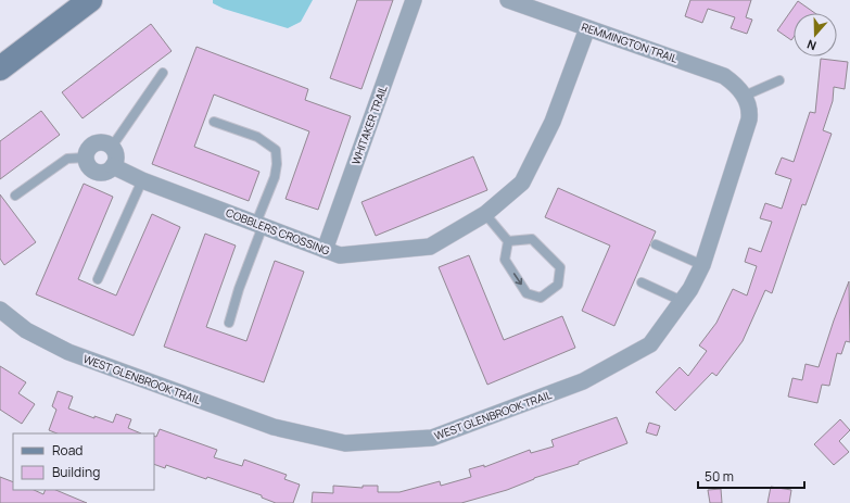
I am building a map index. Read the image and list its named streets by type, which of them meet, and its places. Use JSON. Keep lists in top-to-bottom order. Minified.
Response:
{"streets":{"street":["REMMINGTON TRAIL","WHITAKER TRAIL","COBBLERS CROSSING","WEST GLENBROOK TRAIL"]},"crossings":[["REMMINGTON TRAIL","COBBLERS CROSSING"],["REMMINGTON TRAIL","WEST GLENBROOK TRAIL"],["WHITAKER TRAIL","COBBLERS CROSSING"]],"legend":["Road","Building"],"scale_bar":"50 m","north":"bottom"}
